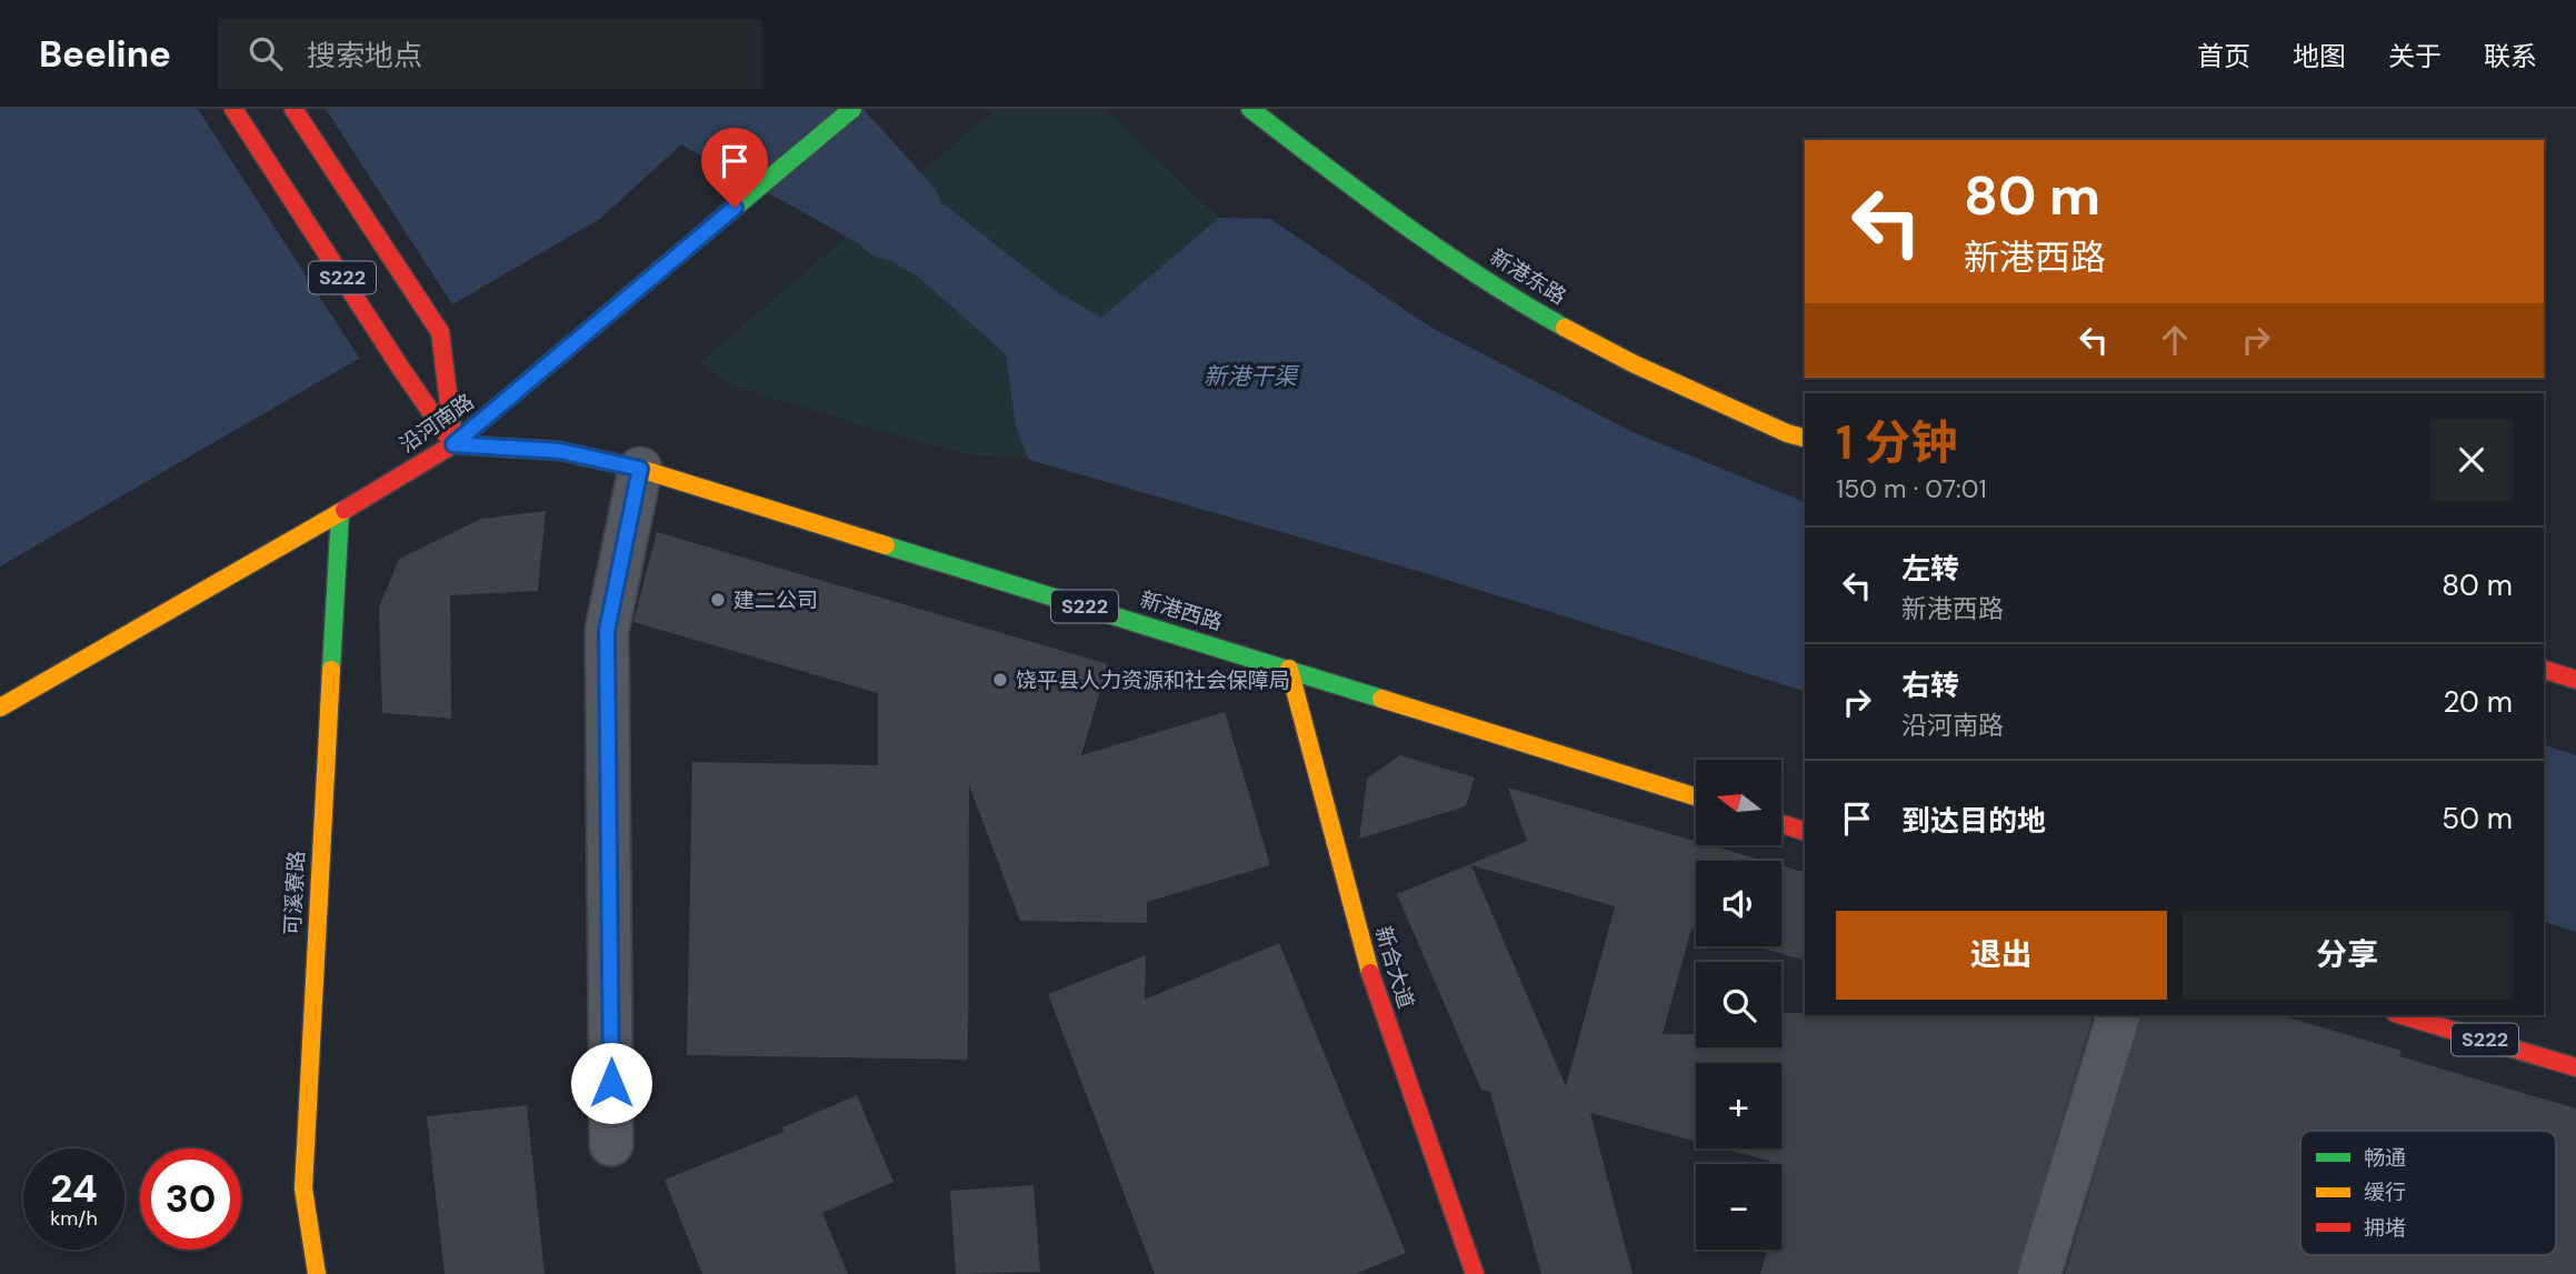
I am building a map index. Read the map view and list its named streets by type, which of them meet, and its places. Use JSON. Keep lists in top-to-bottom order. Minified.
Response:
{"streets":{"main road":["新港东路","S222","沿河南路","新港西路","可溪寮路","新合大道"]},"crossings":[["S222","沿河南路"],["S222","新港西路"],["沿河南路","新港西路"],["沿河南路","可溪寮路"],["新港西路","新合大道"]],"water":["新港干渠"],"places":["建二公司","饶平县人力资源和社会保障局"],"legend":["畅通","缓行","拥堵"],"north":"left","page":{"header":"Beeline","search":"搜索地点","nav":["首页","地图","关于","联系"],"turn":["80 m","新港西路"],"heading":["1 分钟","150 m · 07:01"],"list":[{"name":"左转","note":"新港西路","value":"80 m"},{"name":"右转","note":"沿河南路","value":"20 m"},{"name":"到达目的地","value":"50 m"}],"map_buttons":["+","−"],"buttons":["退出","分享"],"speed":"24 km/h","limit":"30"}}
